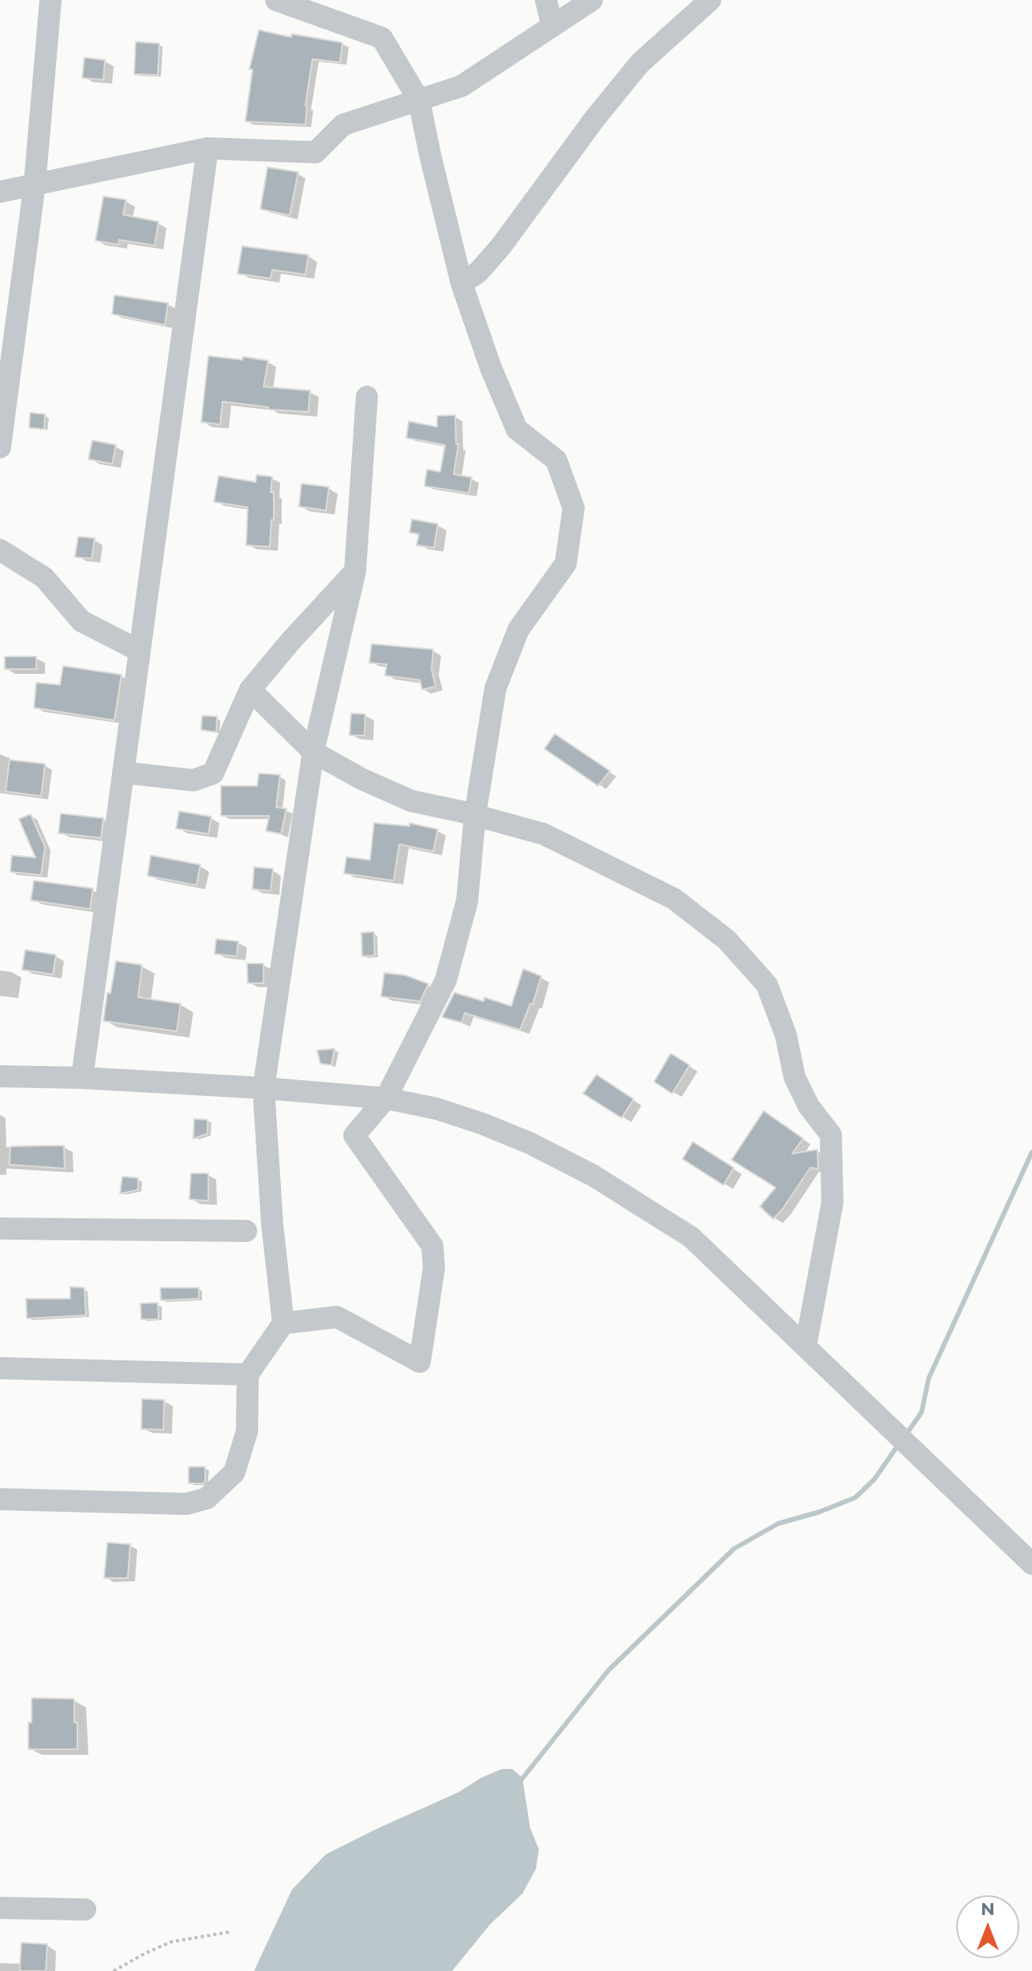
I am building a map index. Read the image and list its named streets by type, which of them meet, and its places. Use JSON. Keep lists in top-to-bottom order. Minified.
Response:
{"north":"top"}
